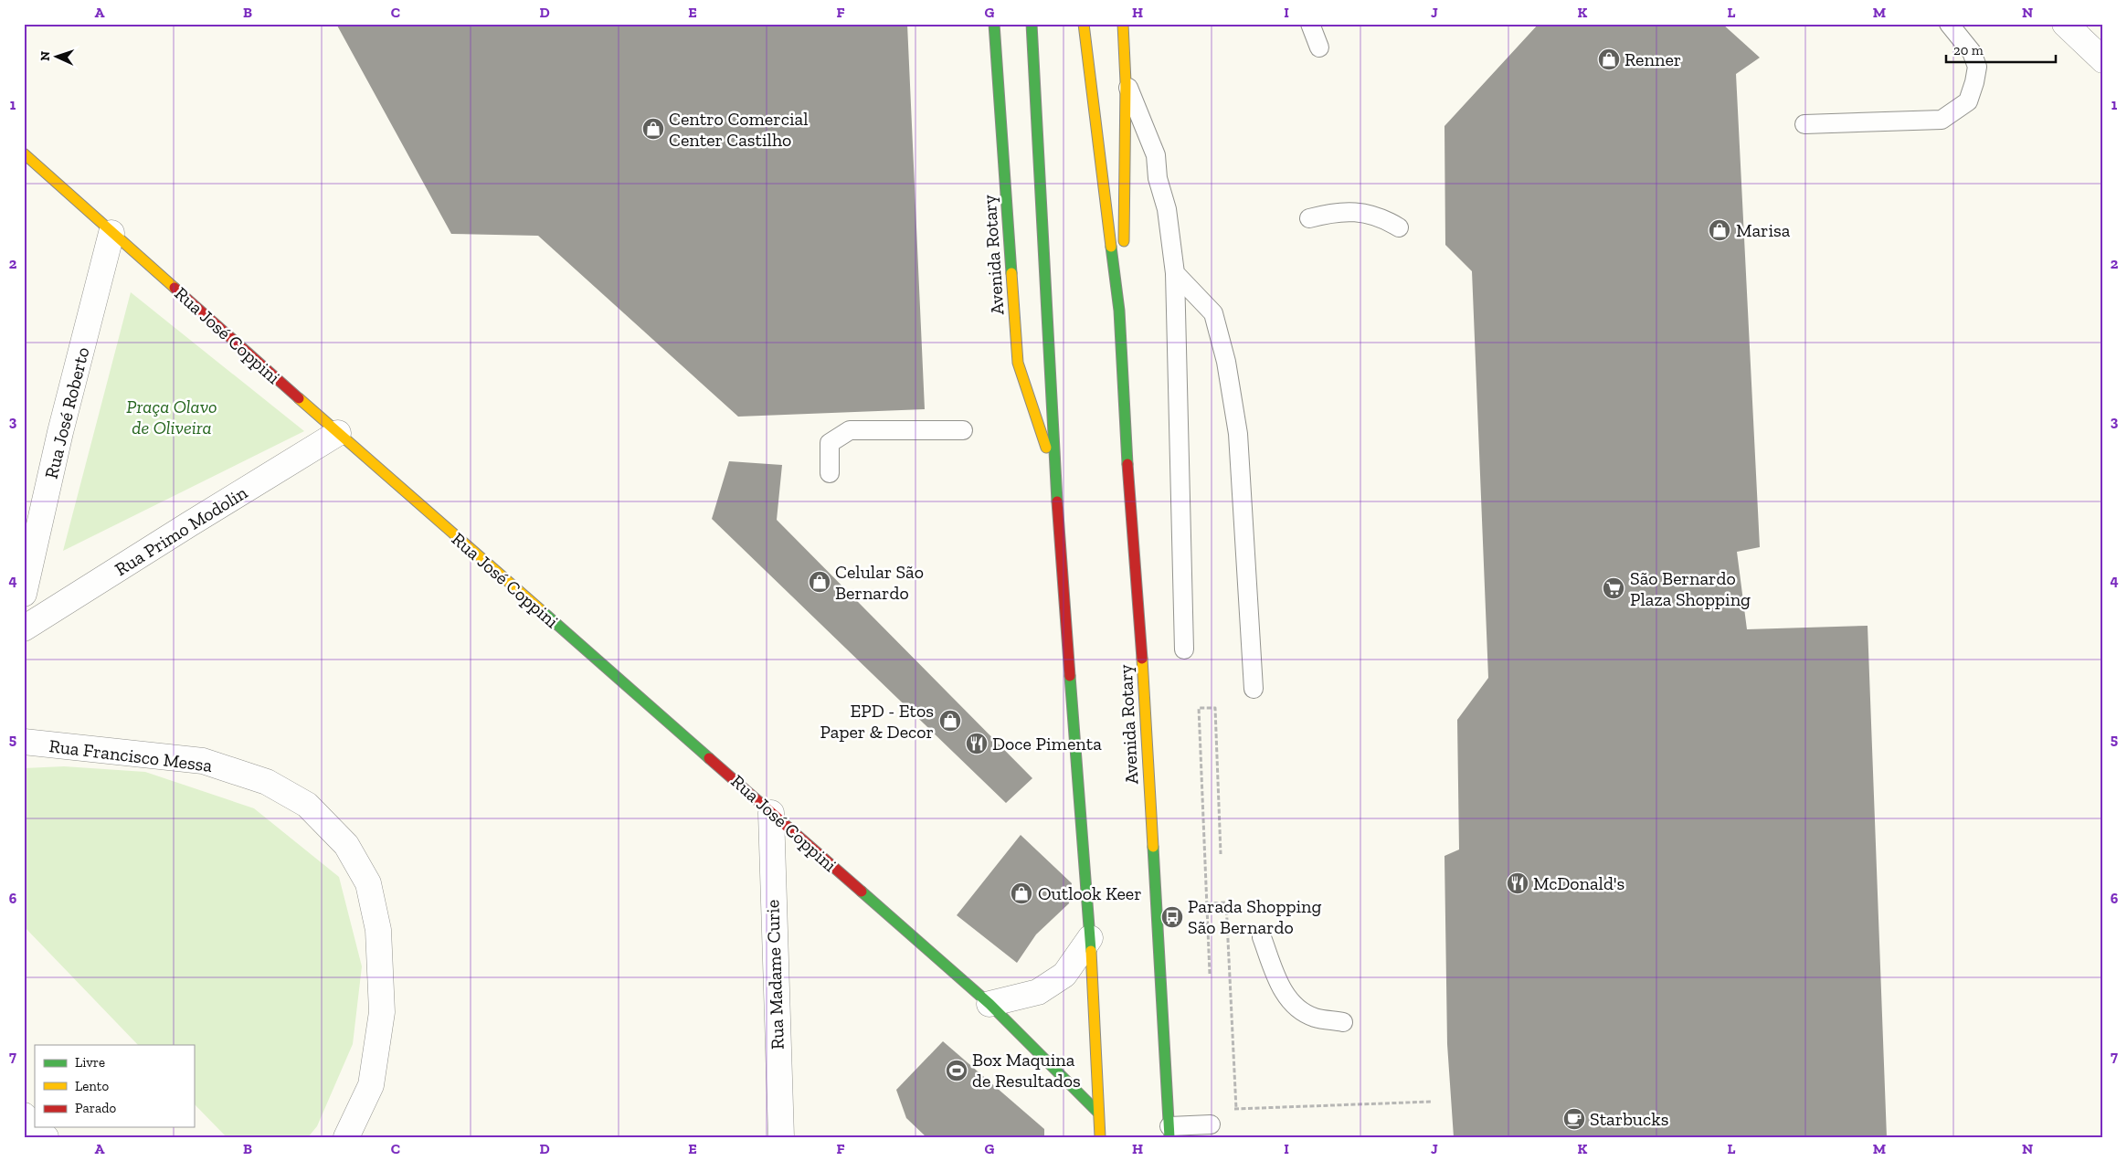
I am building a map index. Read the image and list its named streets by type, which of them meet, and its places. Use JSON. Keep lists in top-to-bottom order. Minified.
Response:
{"streets":{"main road":["Avenida Rotary","Rua José Coppini"],"street":["Rua José Roberto","Rua Primo Modolin","Rua Francisco Messa","Rua Madame Curie"]},"crossings":[["Avenida Rotary","Rua José Coppini"],["Rua José Coppini","Rua José Roberto"],["Rua José Coppini","Rua Primo Modolin"],["Rua José Coppini","Rua Madame Curie"]],"parks":["Praça Olavo de Oliveira"],"places":{"shop":["Renner","Centro Comercial Center Castilho","Marisa","Celular São Bernardo","EPD - Etos Paper & Decor","Outlook Keer"],"supermarket":["São Bernardo Plaza Shopping"],"restaurant":["Doce Pimenta","McDonald's"],"bus stop":["Parada Shopping São Bernardo"],"sports":["Box Maquina de Resultados"],"cafe":["Starbucks"]},"legend":["Livre","Lento","Parado"],"scale_bar":"20 m","north":"left","grid":{"columns":["A","B","C","D","E","F","G","H","I","J","K","L","M","N"],"rows":["1","2","3","4","5","6","7"]}}
